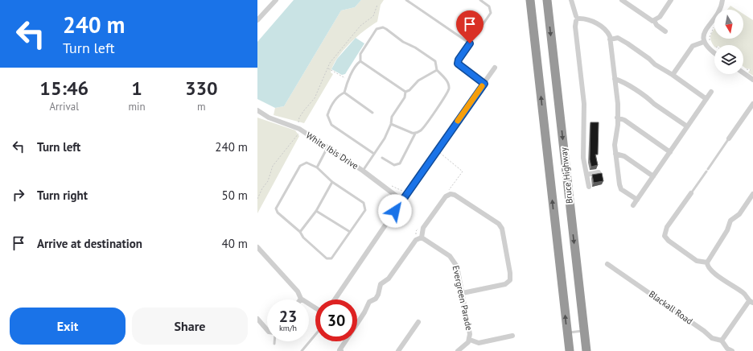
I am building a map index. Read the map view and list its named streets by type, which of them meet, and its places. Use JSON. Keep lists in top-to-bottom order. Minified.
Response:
{"streets":{"highway":["Bruce Highway"],"street":["White Ibis Drive","Evergreen Parade","Blackall Road"]},"north":"bottom","page":{"turn":["240 m","Turn left"],"eta":["15:46","Arrival","1","min","330","m"],"list":[{"name":"Turn left","value":"240 m"},{"name":"Turn right","value":"50 m"},{"name":"Arrive at destination","value":"40 m"}],"speed":"23 km/h","limit":"30","buttons":["Exit","Share"]}}
